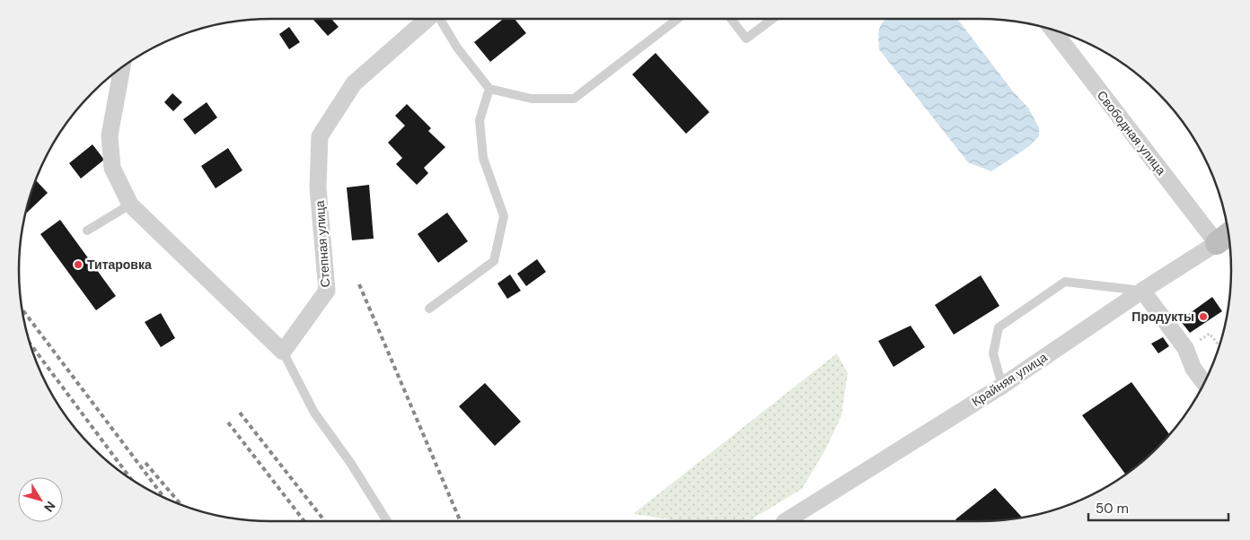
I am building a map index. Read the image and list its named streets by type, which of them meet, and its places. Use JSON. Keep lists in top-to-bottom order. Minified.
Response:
{"streets":{"street":["Свободная улица","Степная улица","Крайняя улица"]},"crossings":[["Свободная улица","Крайняя улица"]],"places":["Титаровка","Продукты"],"scale_bar":"50 m","north":"bottom right"}
